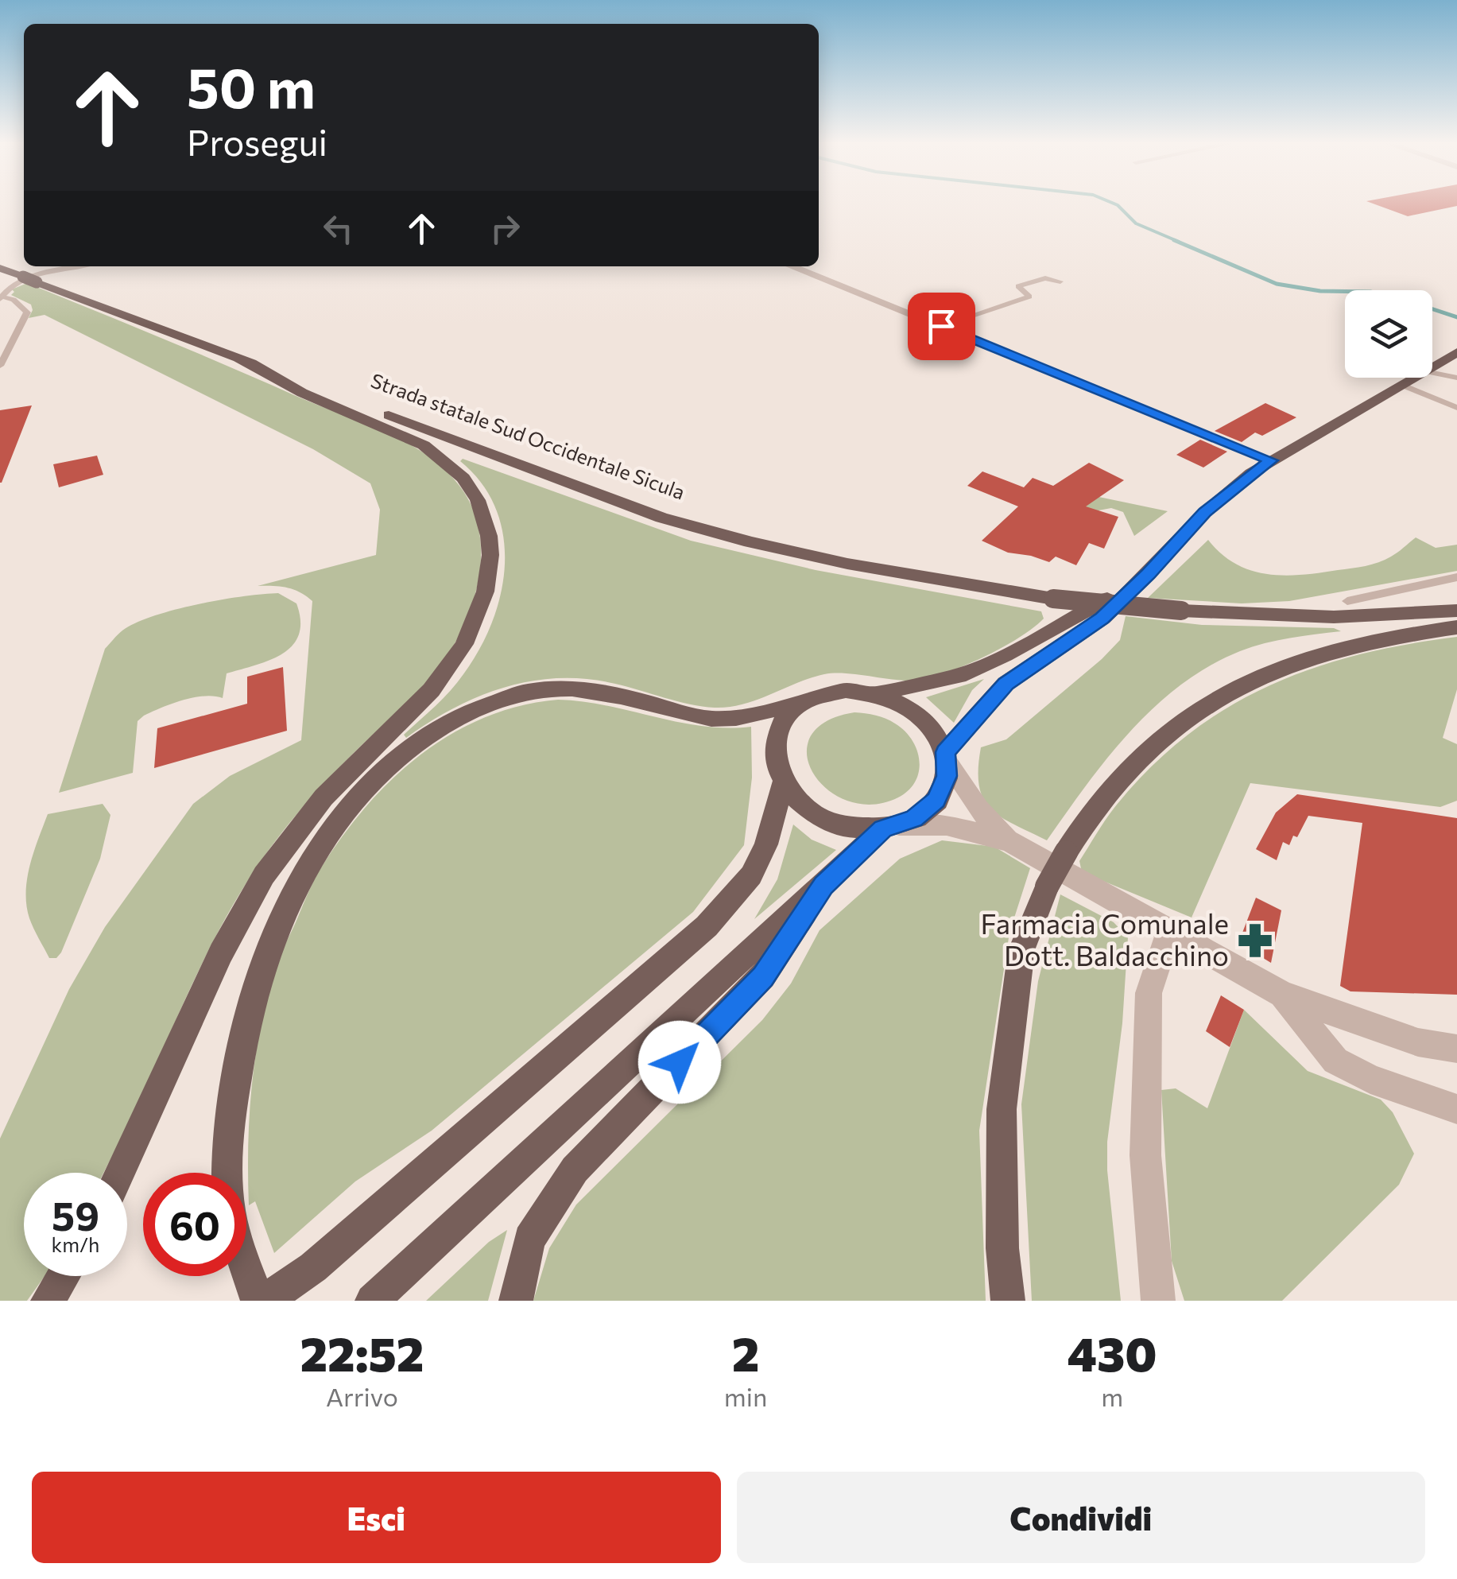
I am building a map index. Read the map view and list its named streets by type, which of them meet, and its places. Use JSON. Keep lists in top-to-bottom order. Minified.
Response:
{"streets":{"main road":["Strada statale Sud Occidentale Sicula"]},"places":{"pharmacy":["Farmacia Comunale Dott. Baldacchino"]},"page":{"turn":["50 m","Prosegui"],"speed":"59 km/h","limit":"60","eta":["22:52","Arrivo","2","min","430","m"],"buttons":["Esci","Condividi"]}}
